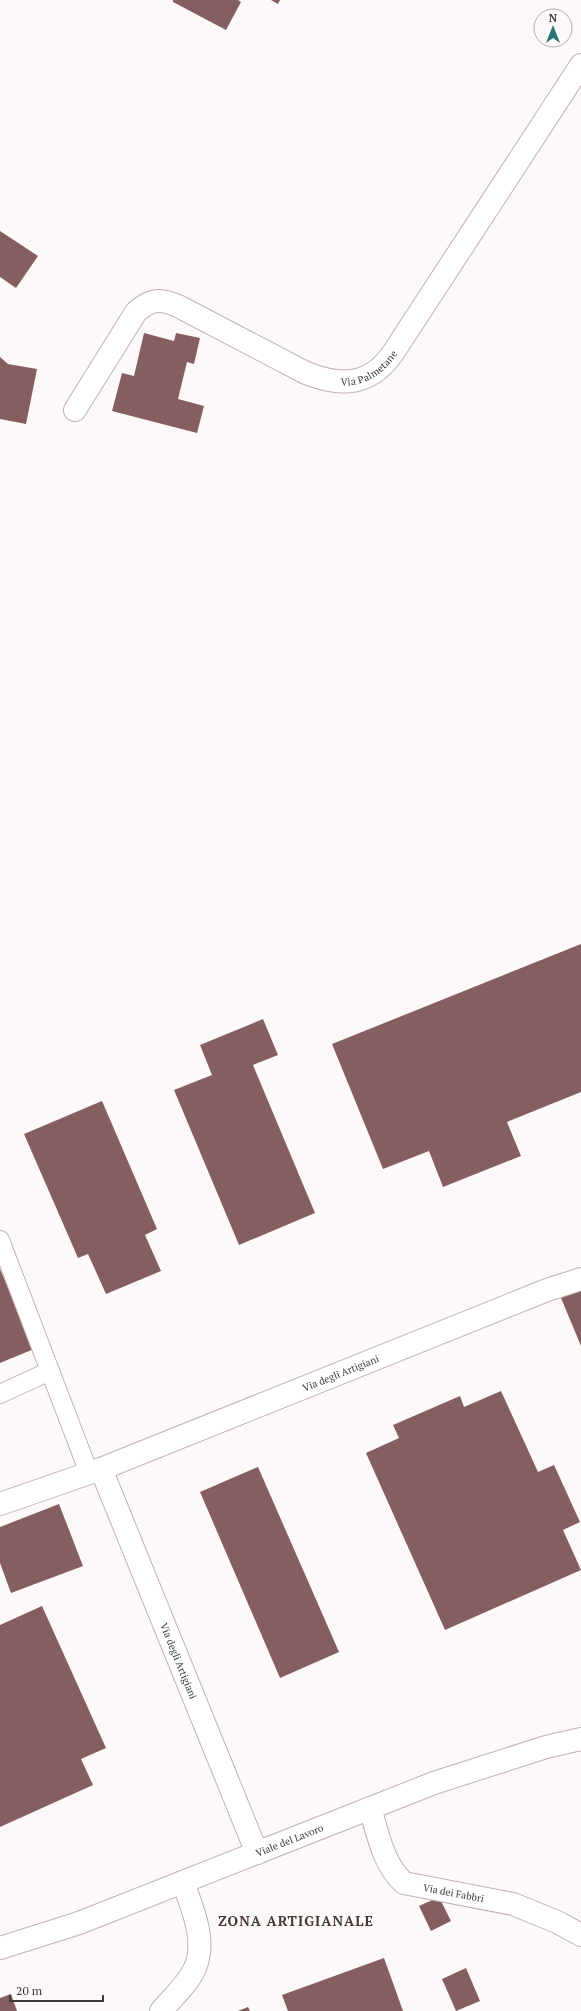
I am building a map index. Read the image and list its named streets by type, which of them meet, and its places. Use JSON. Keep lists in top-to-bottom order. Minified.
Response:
{"streets":{"street":["Via Palmetane","Via degli Artigiani","Viale del Lavoro","Via dei Fabbri"]},"crossings":[["Via degli Artigiani","Viale del Lavoro"],["Viale del Lavoro","Via dei Fabbri"]],"districts":["ZONA ARTIGIANALE"],"scale_bar":"20 m","north":"top"}
